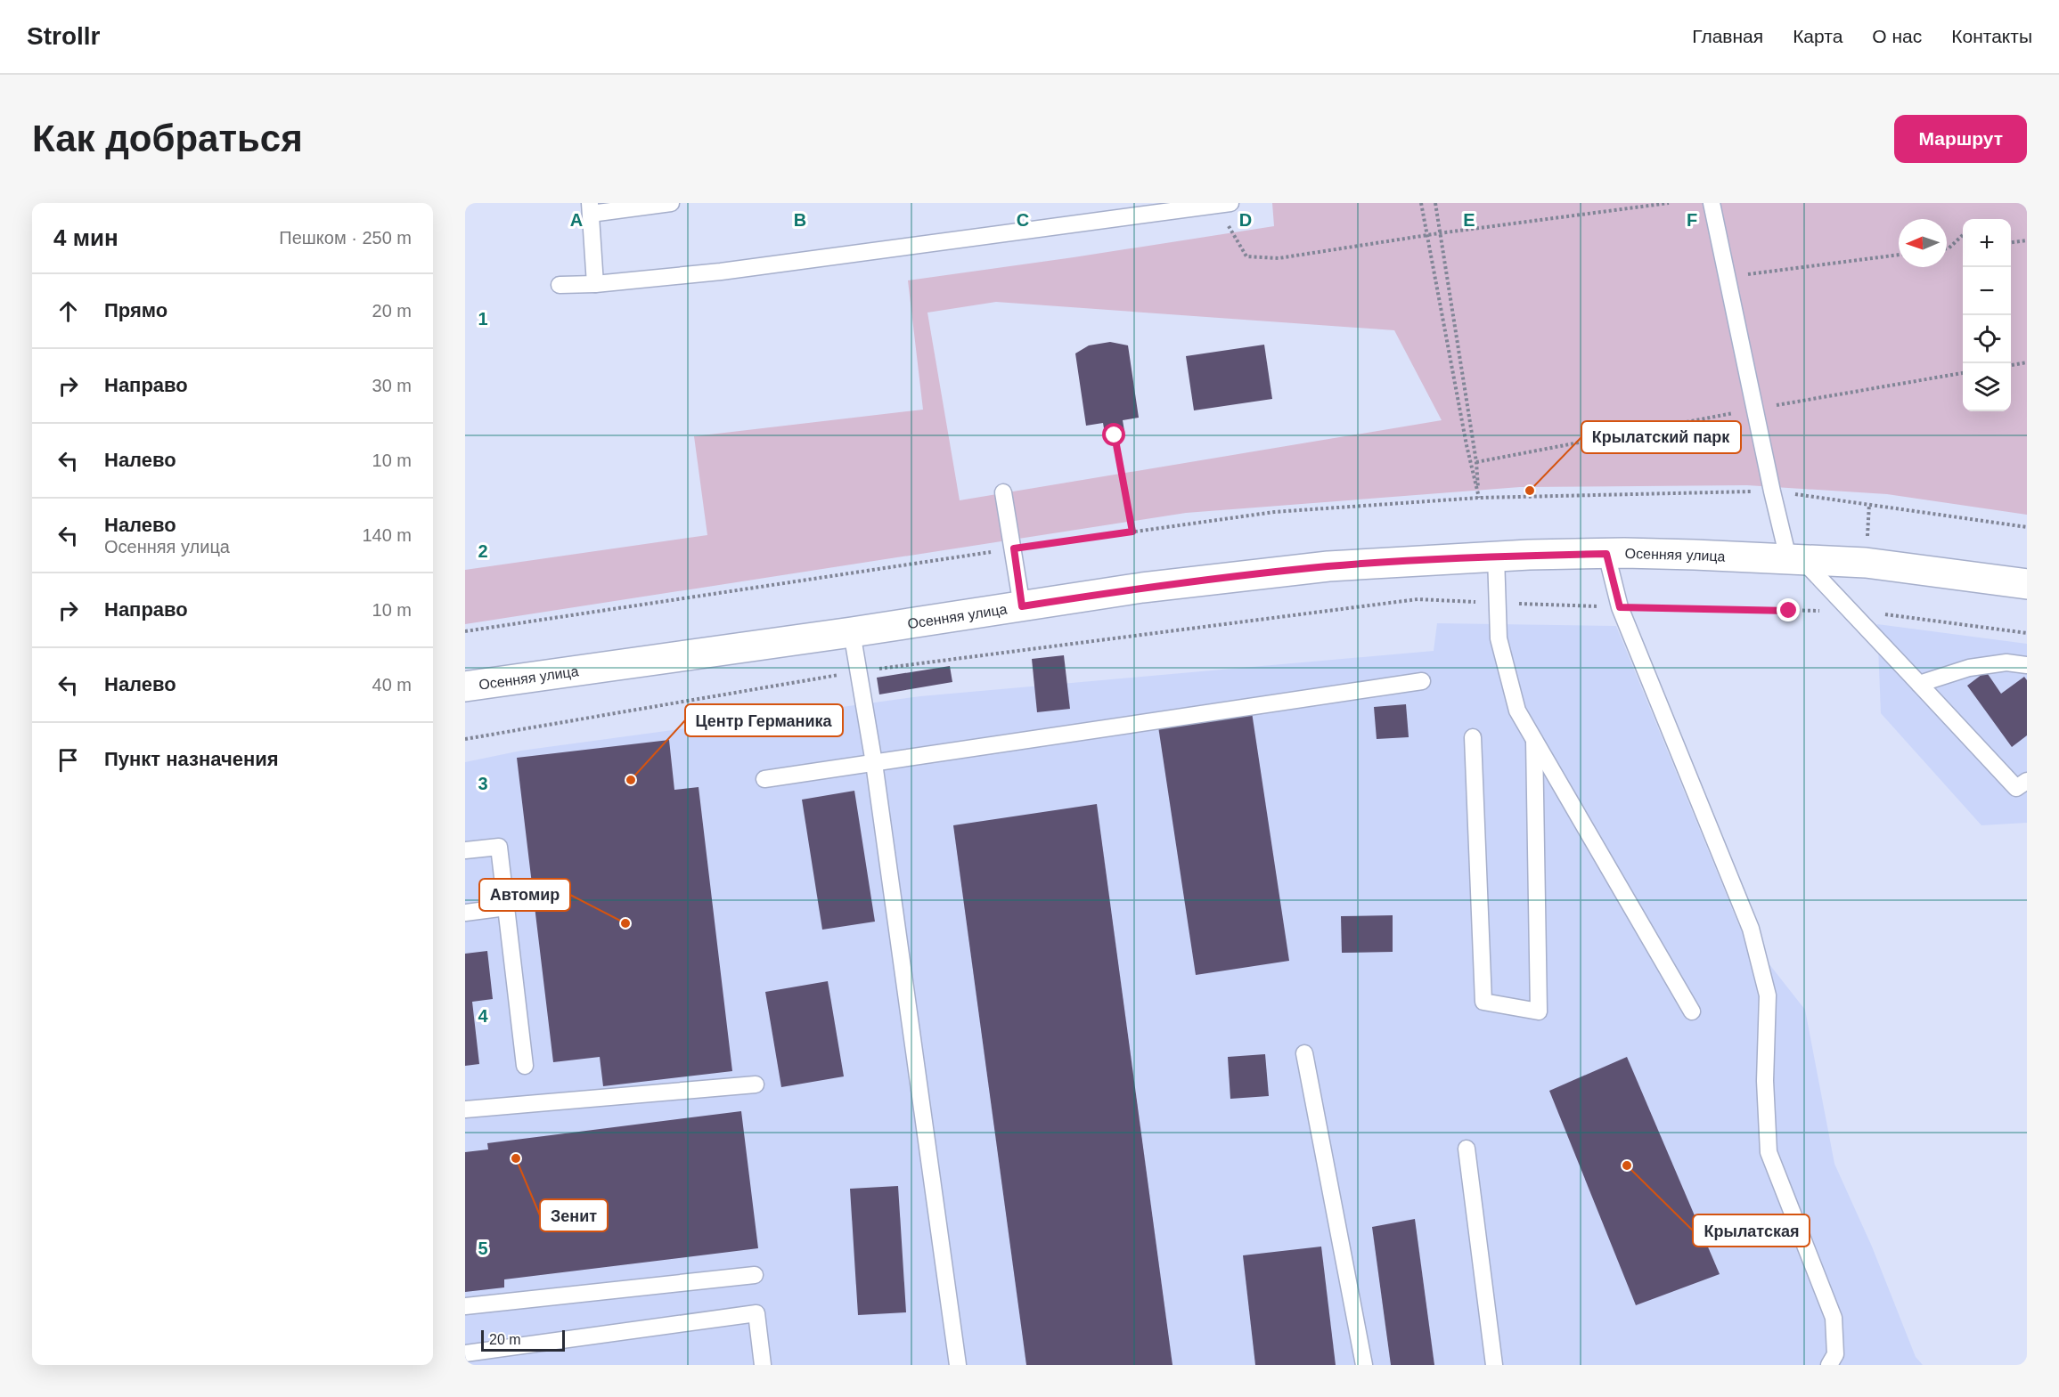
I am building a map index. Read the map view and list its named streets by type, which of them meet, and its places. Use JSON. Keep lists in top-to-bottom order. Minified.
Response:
{"streets":{"main road":["Осенняя улица"]},"places":["Крылатский парк","Центр Германика","Автомир","Зенит","Крылатская"],"scale_bar":"20 m","north":"left","page":{"header":"Strollr","nav":["Главная","Карта","О нас","Контакты"],"buttons":"Маршрут","title":"Как добраться","heading":["4 мин","Пешком · 250 m"],"map_buttons":["+","−"],"list":[["Прямо","20 m"],["Направо","30 m"],["Налево","10 m"],["Налево","Осенняя улица","140 m"],["Направо","10 m"],["Налево","40 m"],"Пункт назначения"],"scale":"20 m"},"grid":{"columns":["A","B","C","D","E","F"],"rows":["1","2","3","4","5"]}}
